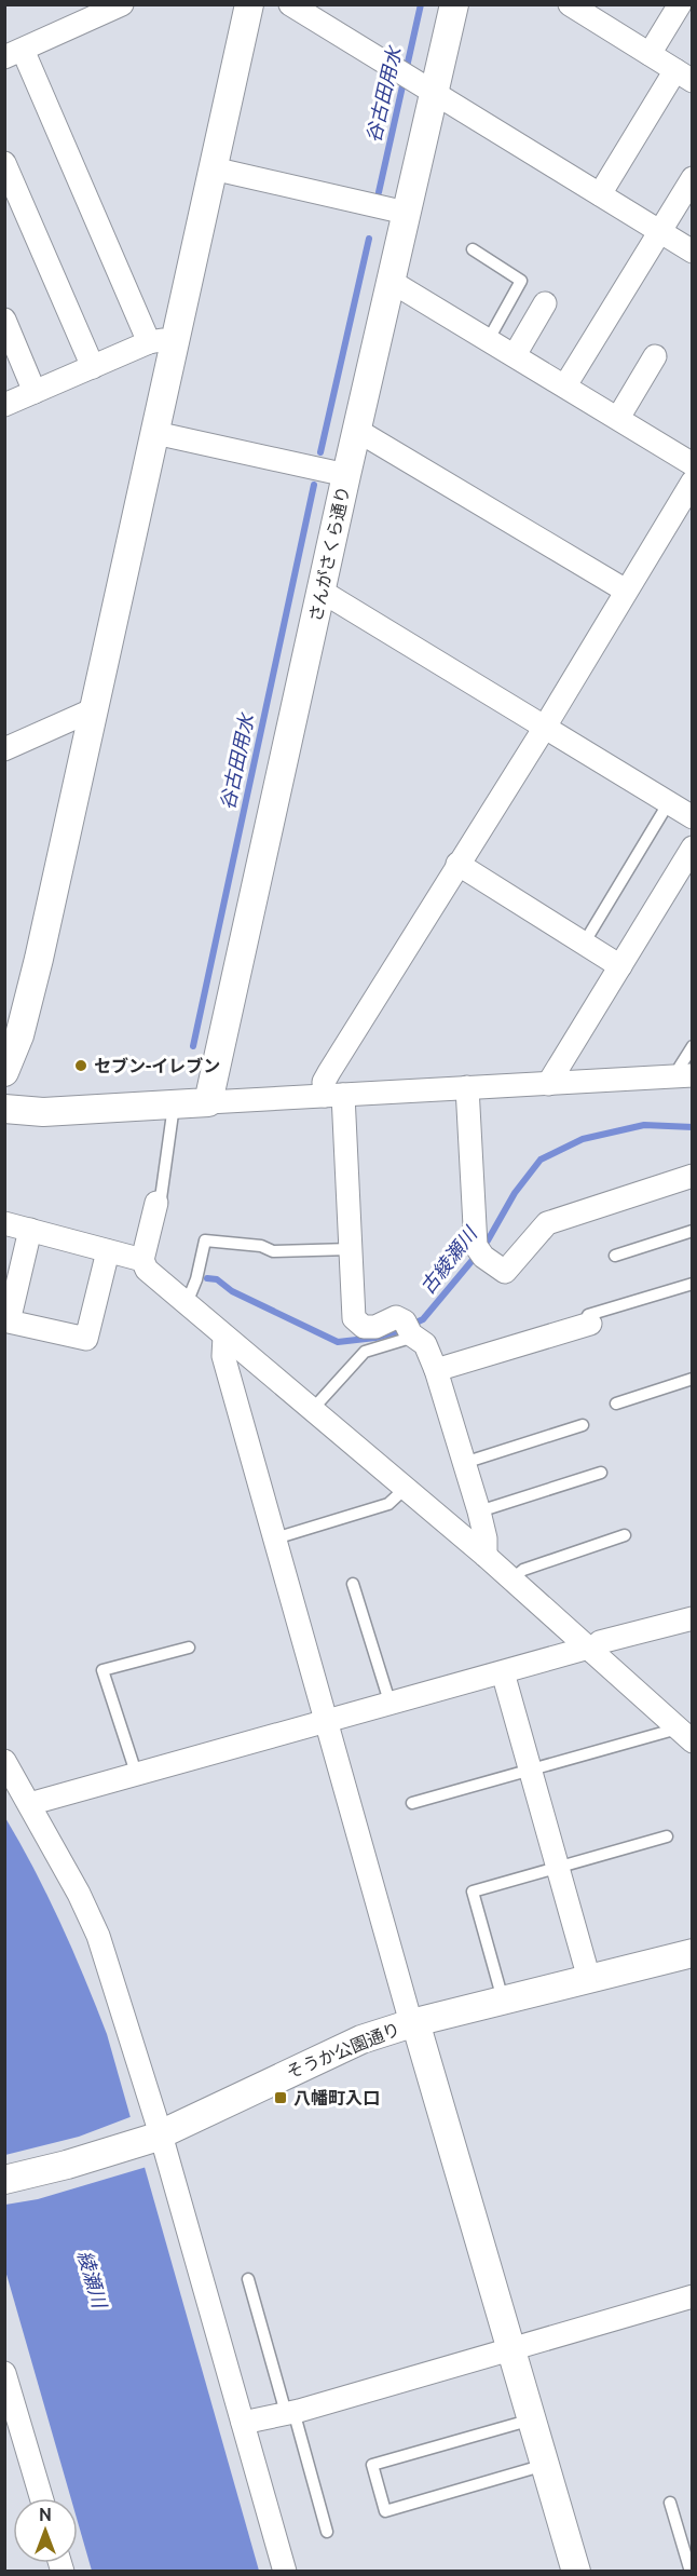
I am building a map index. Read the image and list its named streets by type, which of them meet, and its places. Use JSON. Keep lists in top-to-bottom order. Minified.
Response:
{"streets":{"street":["さんがさくら通り","そうか公園通り"]},"water":["谷古田用水","古綾瀬川","綾瀬川"],"places":{"other":["セブン-イレブン"],"transit":["八幡町入口"]},"north":"top"}
